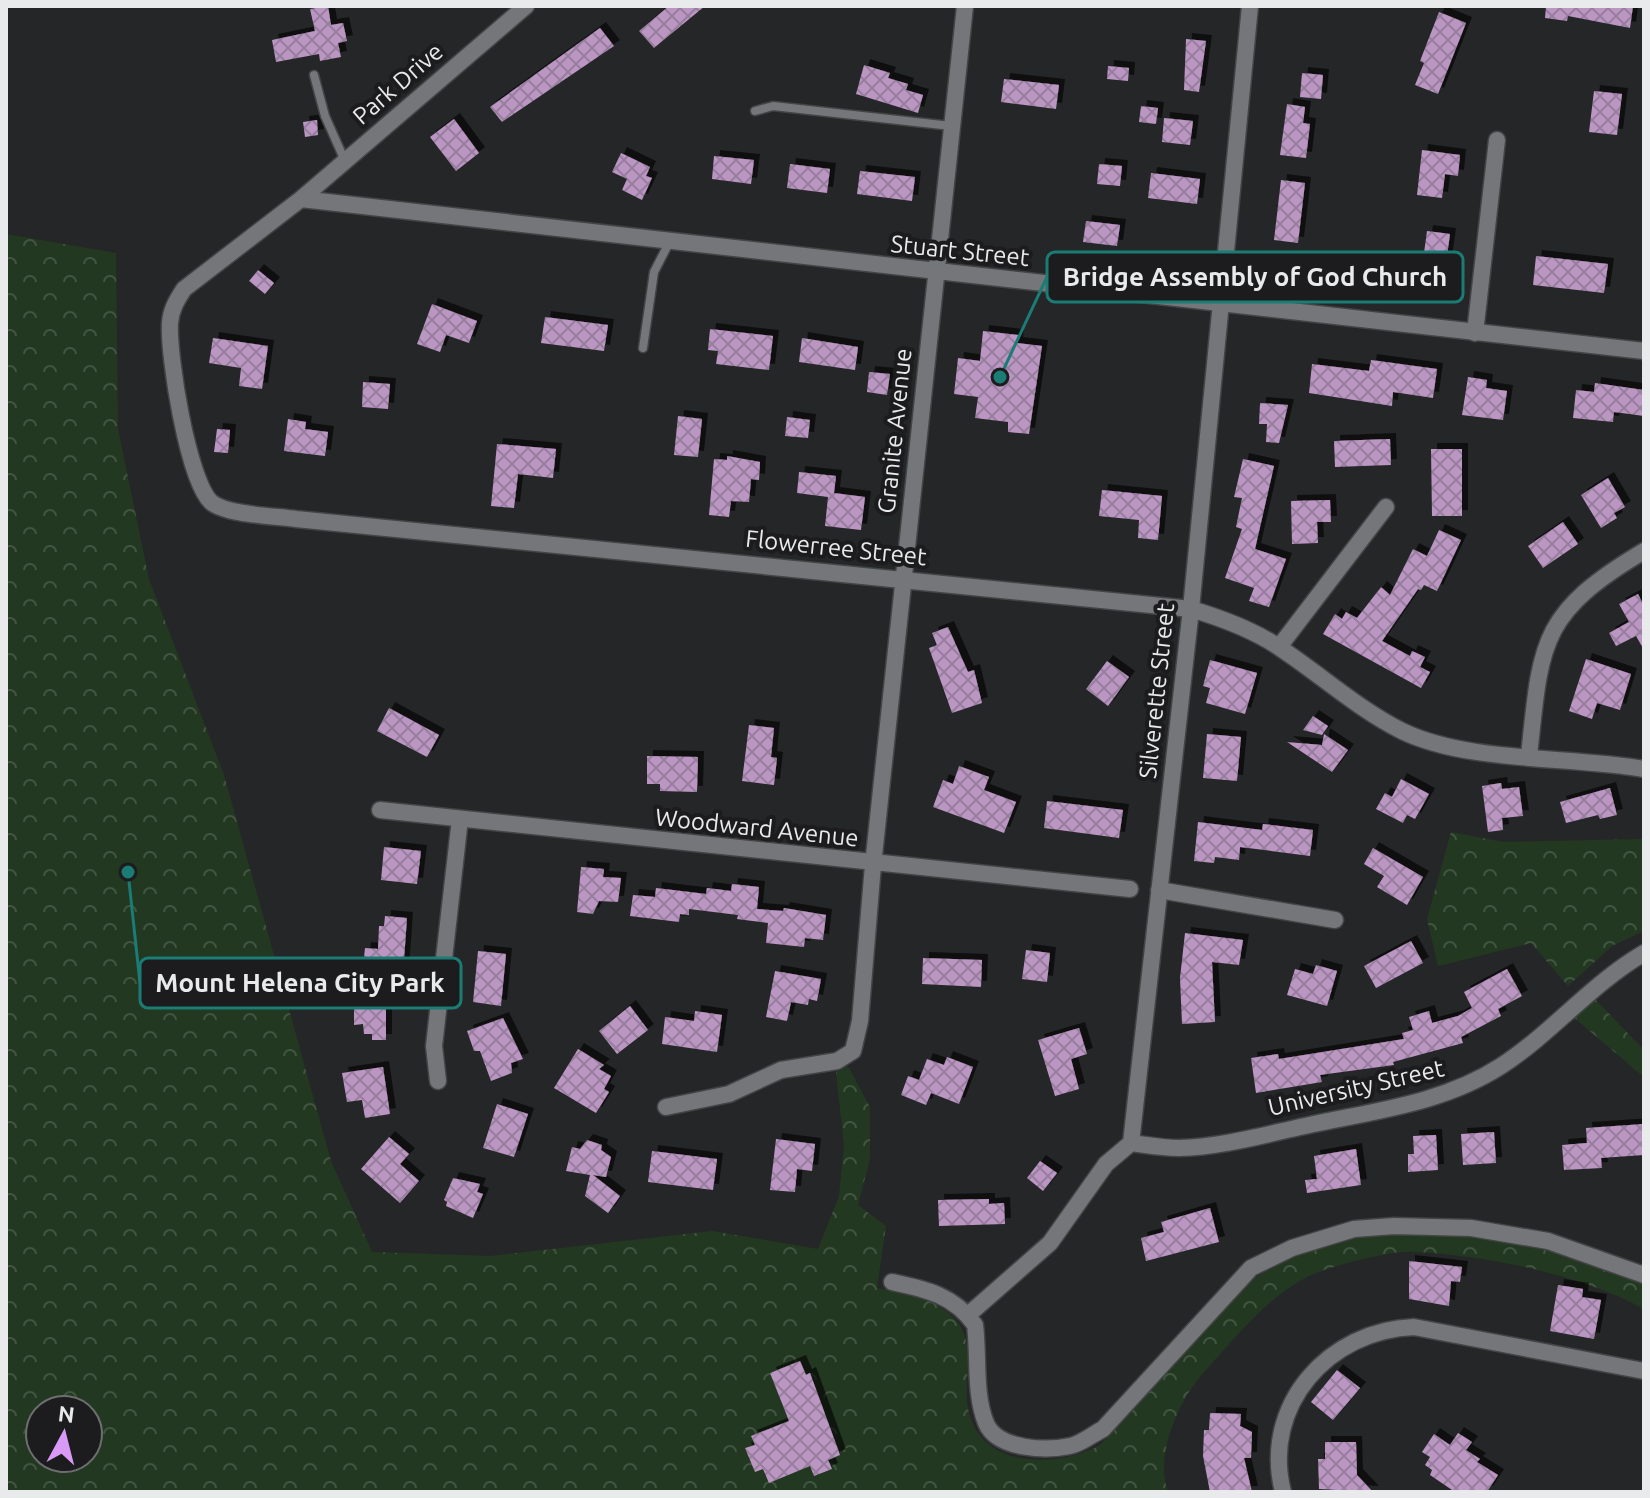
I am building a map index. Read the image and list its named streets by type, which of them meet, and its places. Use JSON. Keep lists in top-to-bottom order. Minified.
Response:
{"streets":{"street":["Park Drive","Stuart Street","Granite Avenue","Flowerree Street","Silverette Street","Woodward Avenue","University Street"]},"crossings":[["Park Drive","Stuart Street"],["Park Drive","Flowerree Street"],["Stuart Street","Granite Avenue"],["Stuart Street","Silverette Street"],["Granite Avenue","Flowerree Street"],["Granite Avenue","Woodward Avenue"],["Flowerree Street","Silverette Street"],["Silverette Street","University Street"]],"places":["Bridge Assembly of God Church","Mount Helena City Park"],"north":"top"}
